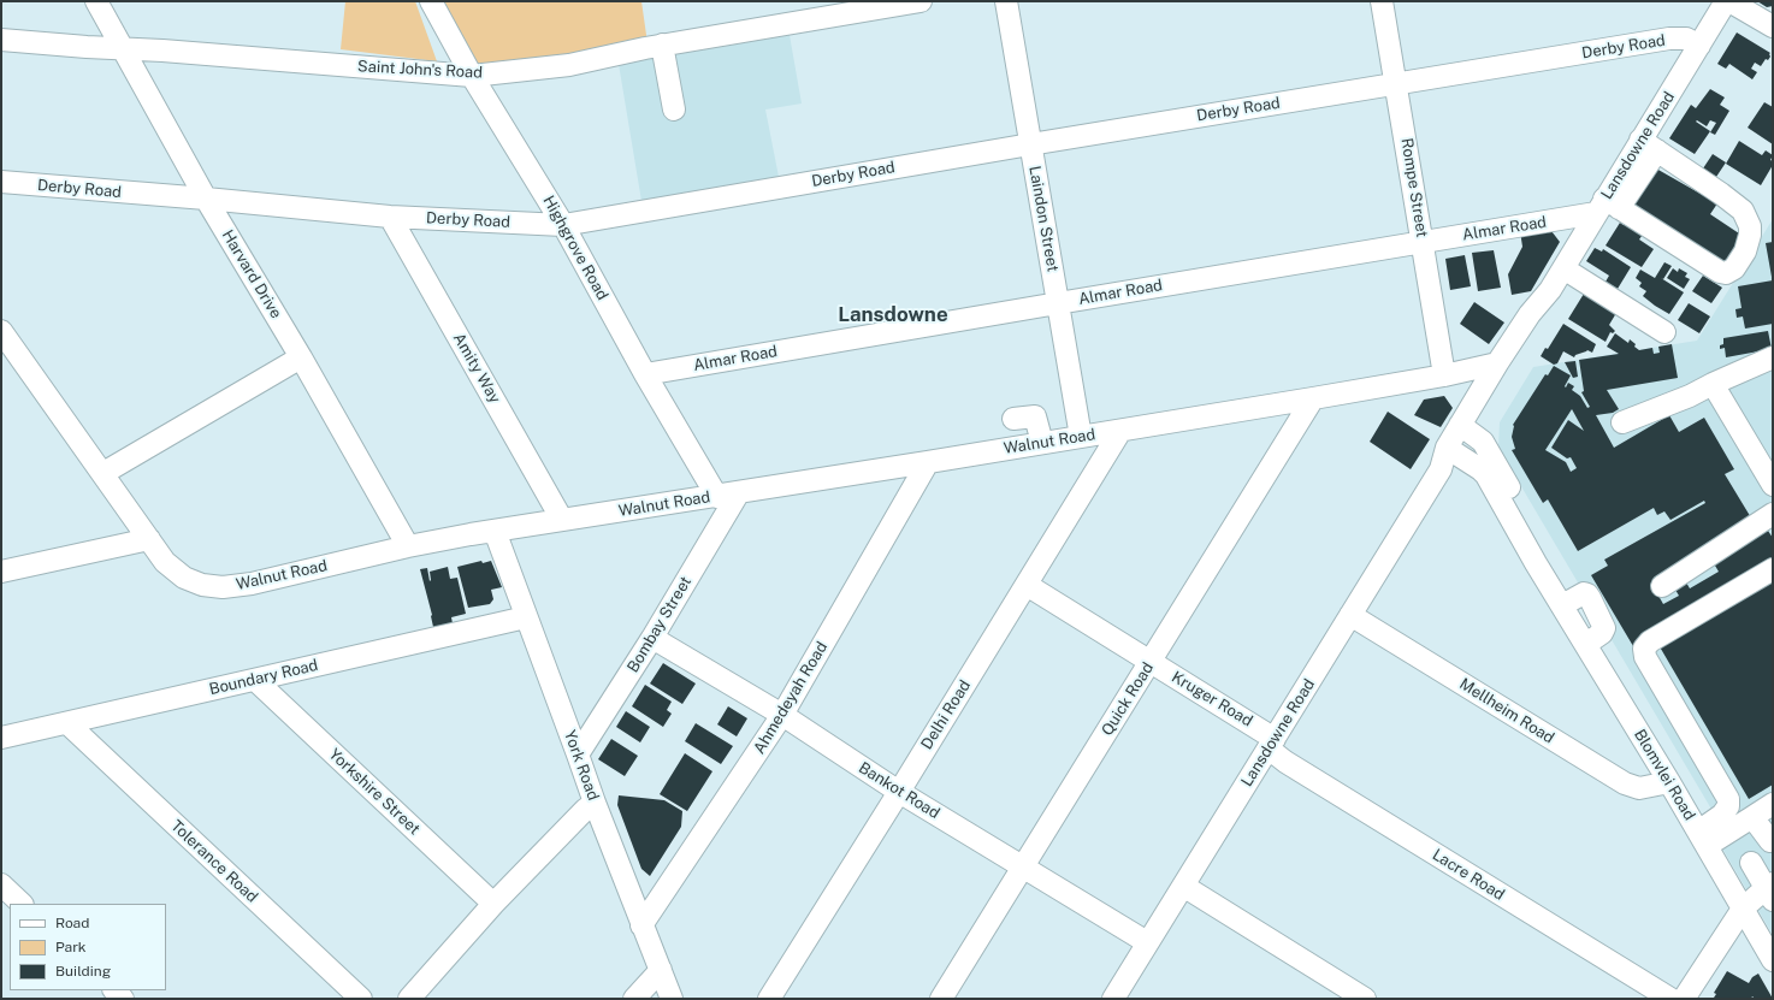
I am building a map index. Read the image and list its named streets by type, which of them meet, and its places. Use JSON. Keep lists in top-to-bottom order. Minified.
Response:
{"streets":{"street":["Derby Road","Saint John's Road","Lansdowne Road","Rompe Street","Laindon Street","Almar Road","Highgrove Road","Harvard Drive","Amity Way","Walnut Road","Bombay Street","Boundary Road","Ahmedeyah Road","Quick Road","Kruger Road","Mellheim Road","Delhi Road","York Road","Blomvlei Road","Bankot Road","Yorkshire Street","Tolerance Road","Lacre Road"]},"crossings":[["Derby Road","Lansdowne Road"],["Derby Road","Rompe Street"],["Derby Road","Laindon Street"],["Derby Road","Highgrove Road"],["Derby Road","Harvard Drive"],["Derby Road","Amity Way"],["Saint John's Road","Highgrove Road"],["Saint John's Road","Harvard Drive"],["Lansdowne Road","Almar Road"],["Lansdowne Road","Walnut Road"],["Lansdowne Road","Kruger Road"],["Lansdowne Road","Mellheim Road"],["Lansdowne Road","Blomvlei Road"],["Lansdowne Road","Bankot Road"],["Lansdowne Road","Lacre Road"],["Rompe Street","Almar Road"],["Rompe Street","Walnut Road"],["Laindon Street","Almar Road"],["Laindon Street","Walnut Road"],["Almar Road","Highgrove Road"],["Highgrove Road","Walnut Road"],["Harvard Drive","Walnut Road"],["Amity Way","Walnut Road"],["Walnut Road","Bombay Street"],["Walnut Road","Ahmedeyah Road"],["Walnut Road","Quick Road"],["Walnut Road","Delhi Road"],["Walnut Road","York Road"],["Bombay Street","York Road"],["Bombay Street","Bankot Road"],["Boundary Road","York Road"],["Boundary Road","Yorkshire Street"],["Boundary Road","Tolerance Road"],["Ahmedeyah Road","York Road"],["Ahmedeyah Road","Bankot Road"],["Quick Road","Kruger Road"],["Quick Road","Bankot Road"],["Kruger Road","Delhi Road"],["Kruger Road","Lacre Road"],["Mellheim Road","Blomvlei Road"],["Delhi Road","Bankot Road"]],"districts":["Lansdowne"],"legend":["Road","Park","Building"]}
